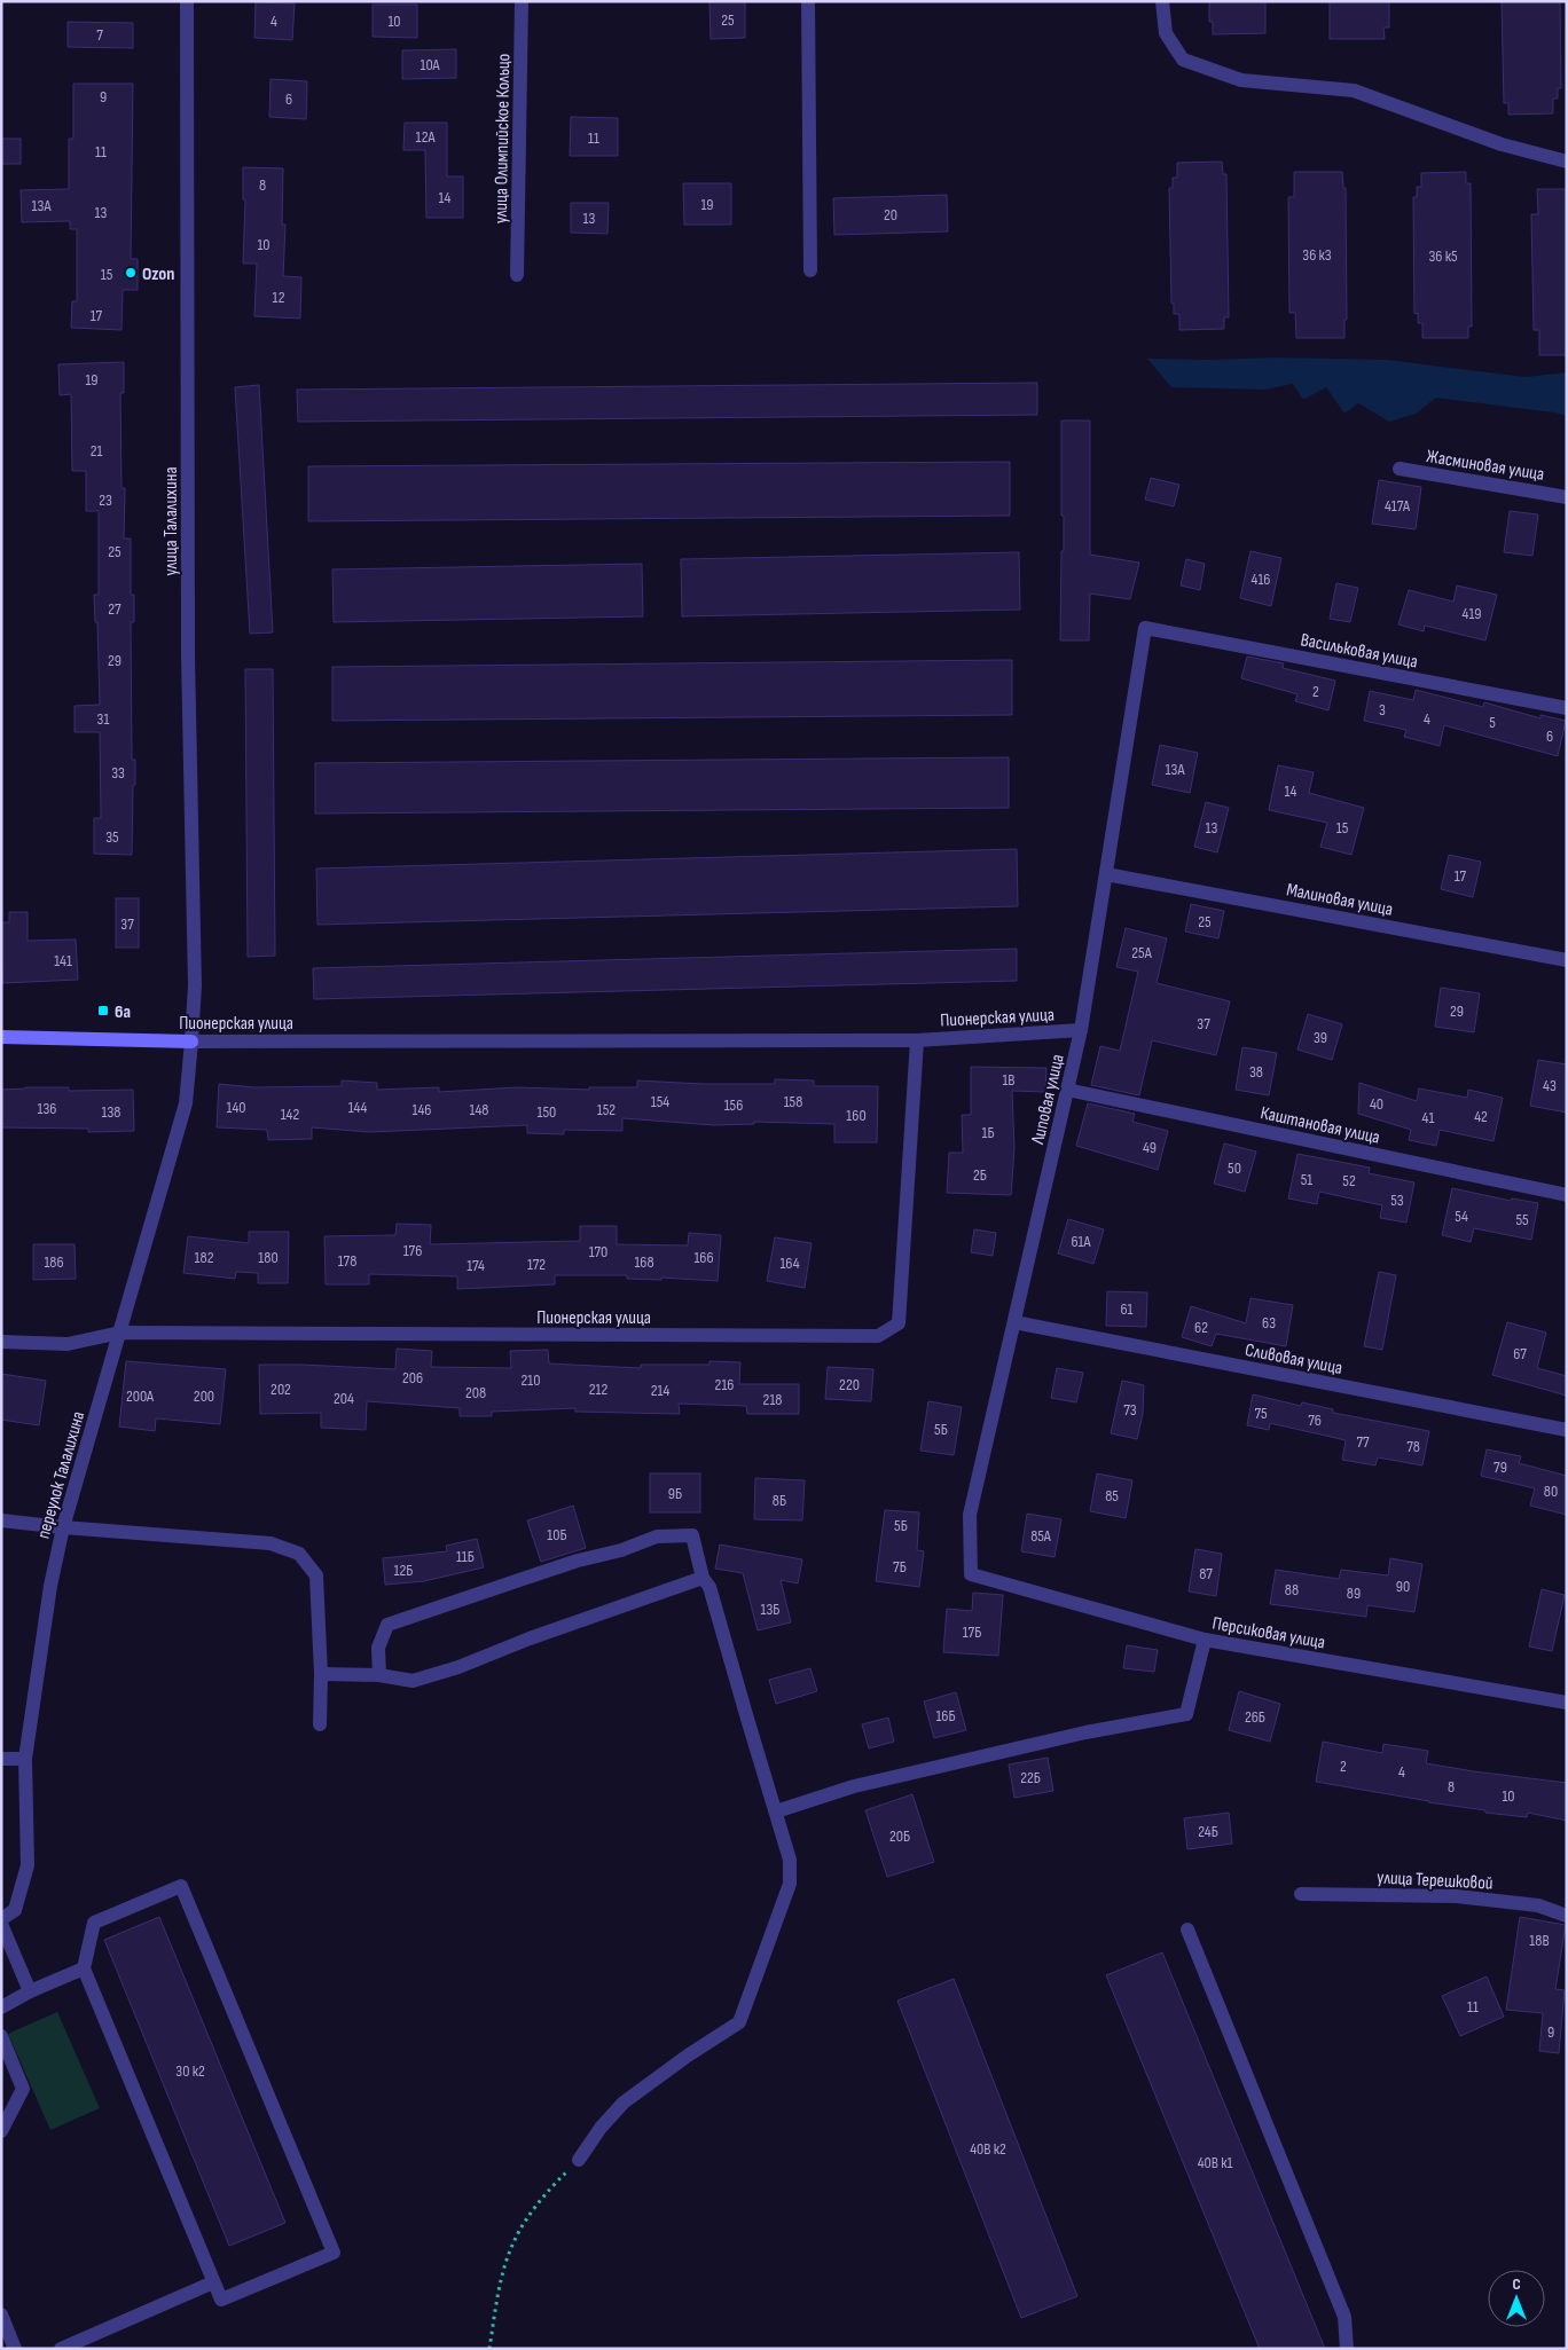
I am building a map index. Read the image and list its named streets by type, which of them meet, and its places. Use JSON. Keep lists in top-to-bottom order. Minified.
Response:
{"streets":{"street":["улица Олимпийское Кольцо","Жасминовая улица","улица Талалихина","Васильковая улица","Малиновая улица","Пионерская улица","Липовая улица","Каштановая улица","Сливовая улица","переулок Талалихина","Персиковая улица","улица Терешковой"]},"crossings":[["улица Талалихина","Пионерская улица"],["улица Талалихина","переулок Талалихина"],["Васильковая улица","Липовая улица"],["Малиновая улица","Липовая улица"],["Пионерская улица","Липовая улица"],["Пионерская улица","переулок Талалихина"],["Липовая улица","Каштановая улица"],["Липовая улица","Сливовая улица"],["Липовая улица","Персиковая улица"]],"places":{"other":["Ozon"],"transit":["6а"]},"house_numbers":["25","4","10","7","10А","9","6","12А","11","11","8","14","19","13А","13","20","13","10","36 к3","36 к5","15","12","17","19","21","23","417А","25","416","27","419","29","2","3","31","4","5","6","13А","33","14","13","15","35","17","25","37","25А","141","29","37","39","38","1В","43","154","158","40","156","140","144","136","146","148","152","138","150","142","160","42","41","1Б","49","50","2Б","51","52","53","54","55","61А","176","170","182","180","166","178","186","168","164","172","174","61","63","62","67","206","210","216","220","202","212","214","208","200А","200","204","218","73","75","76","5Б","77","78","79","80","9Б","85","8Б","5Б","10Б","85А","11Б","7Б","12Б","87","90","88","89","13Б","17Б","16Б","26Б","2","4","22Б","8","10","24Б","20Б","18В","11","9","30 к2","40В к2","40В к1"],"north":"top"}
